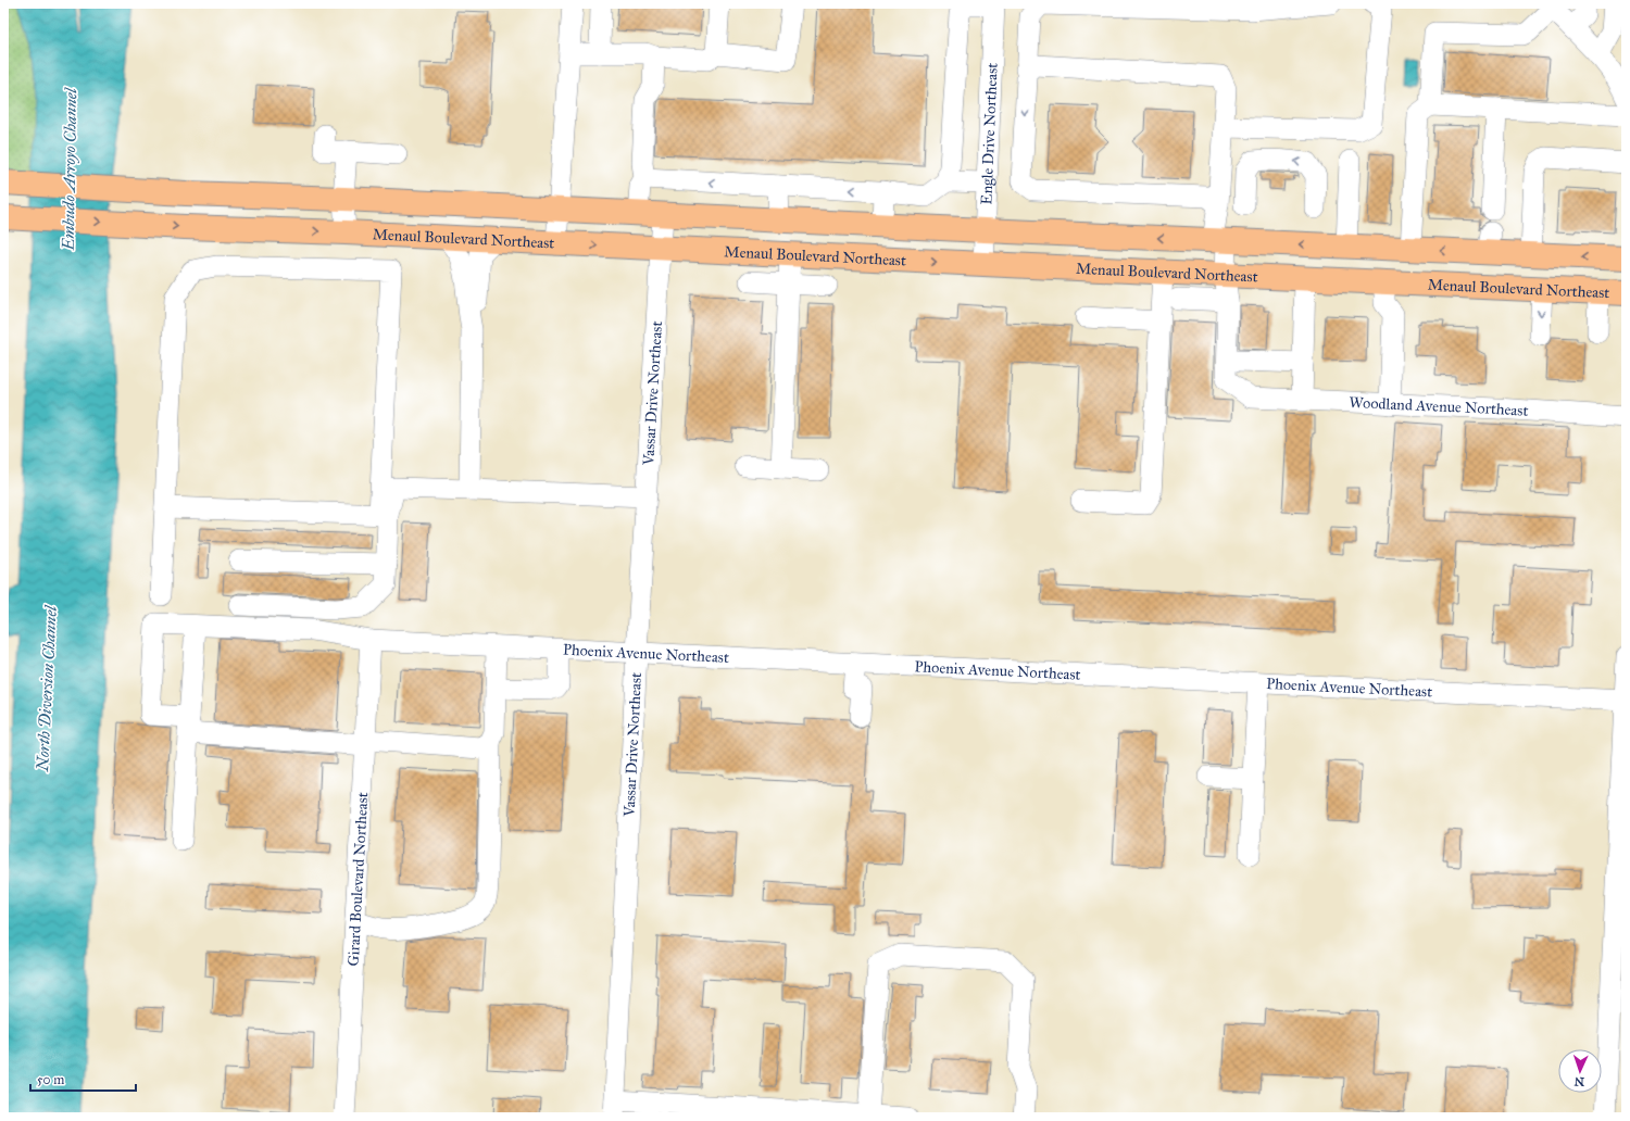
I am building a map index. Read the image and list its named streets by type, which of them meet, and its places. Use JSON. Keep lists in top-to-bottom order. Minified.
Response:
{"streets":{"main road":["Menaul Boulevard Northeast"],"street":["Engle Drive Northeast","Vassar Drive Northeast","Woodland Avenue Northeast","Phoenix Avenue Northeast","Girard Boulevard Northeast"]},"crossings":[["Engle Drive Northeast","Menaul Boulevard Northeast"],["Menaul Boulevard Northeast","Vassar Drive Northeast"],["Vassar Drive Northeast","Phoenix Avenue Northeast"],["Phoenix Avenue Northeast","Girard Boulevard Northeast"]],"water":["Embudo Arroyo Channel","North Diversion Channel"],"scale_bar":"50 m","north":"bottom"}
